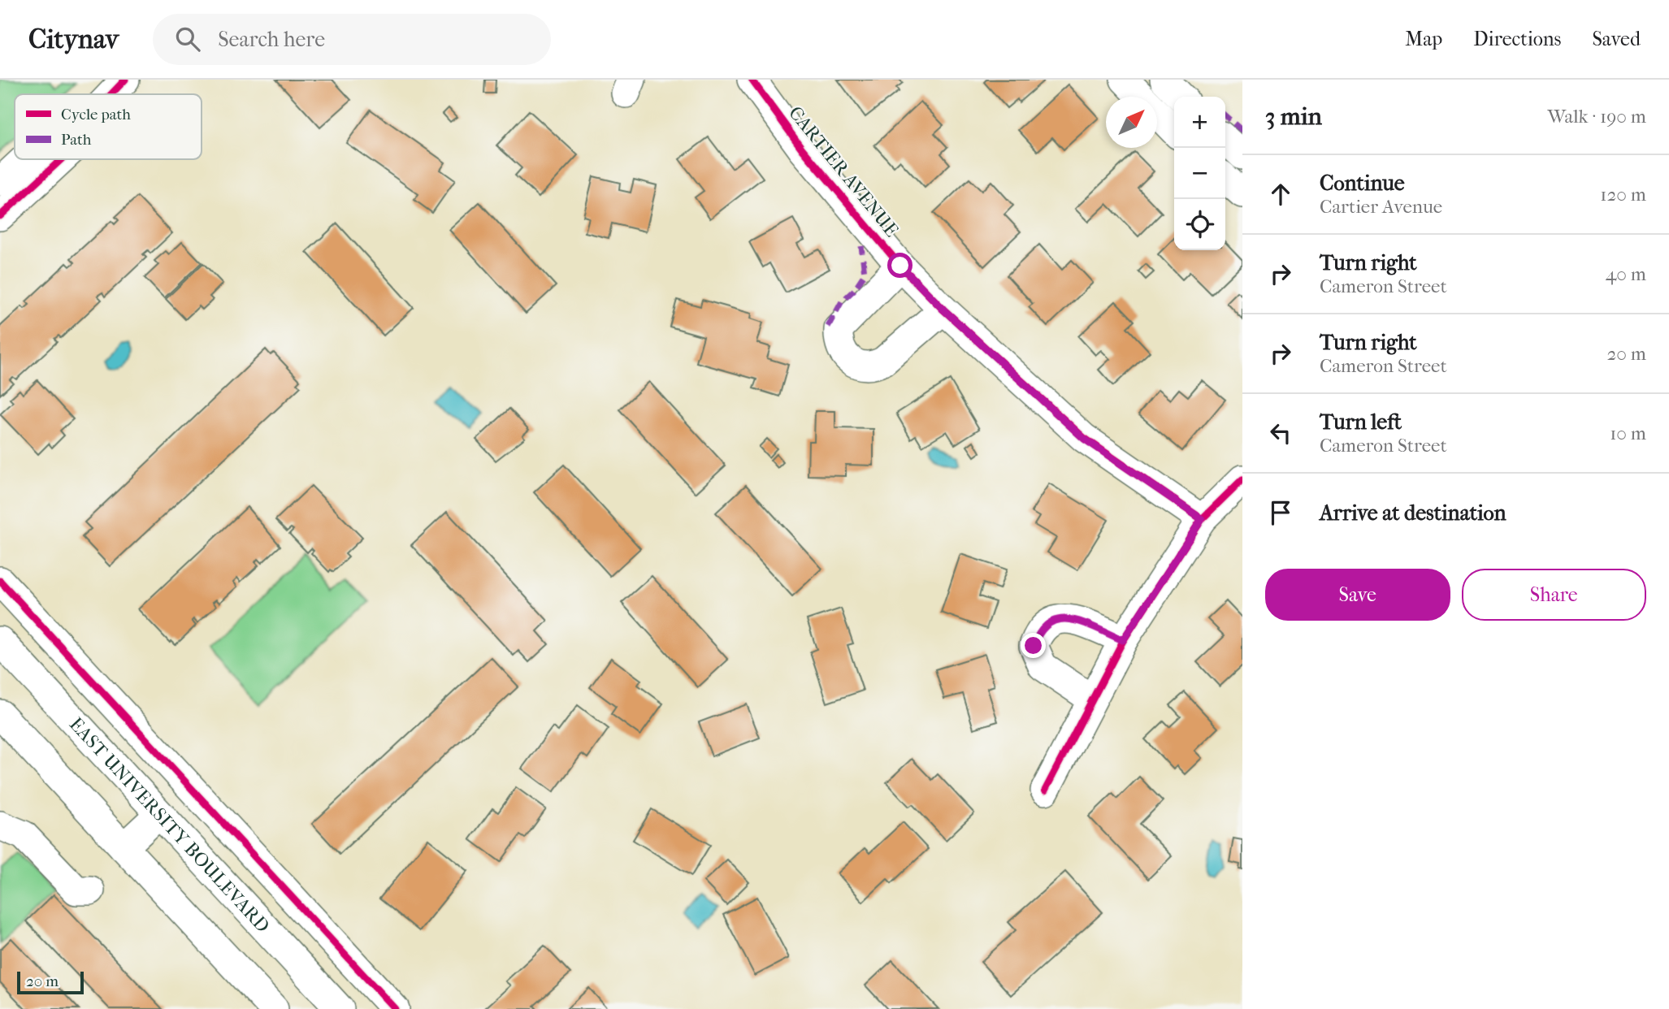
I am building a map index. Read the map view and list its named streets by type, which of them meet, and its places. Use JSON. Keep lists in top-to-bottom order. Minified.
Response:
{"streets":{"street":["CARTIER AVENUE","EAST UNIVERSITY BOULEVARD"]},"legend":["Cycle path","Path"],"scale_bar":"20 m","north":"top right","page":{"header":"Citynav","search":"Search here","nav":["Map","Directions","Saved"],"heading":["3 min","Walk · 190 m"],"map_buttons":["+","−"],"list":[["Continue","Cartier Avenue","120 m"],["Turn right","Cameron Street","40 m"],["Turn right","Cameron Street","20 m"],["Turn left","Cameron Street","10 m"],"Arrive at destination"],"buttons":["Save","Share"],"scale":"20 m"}}
